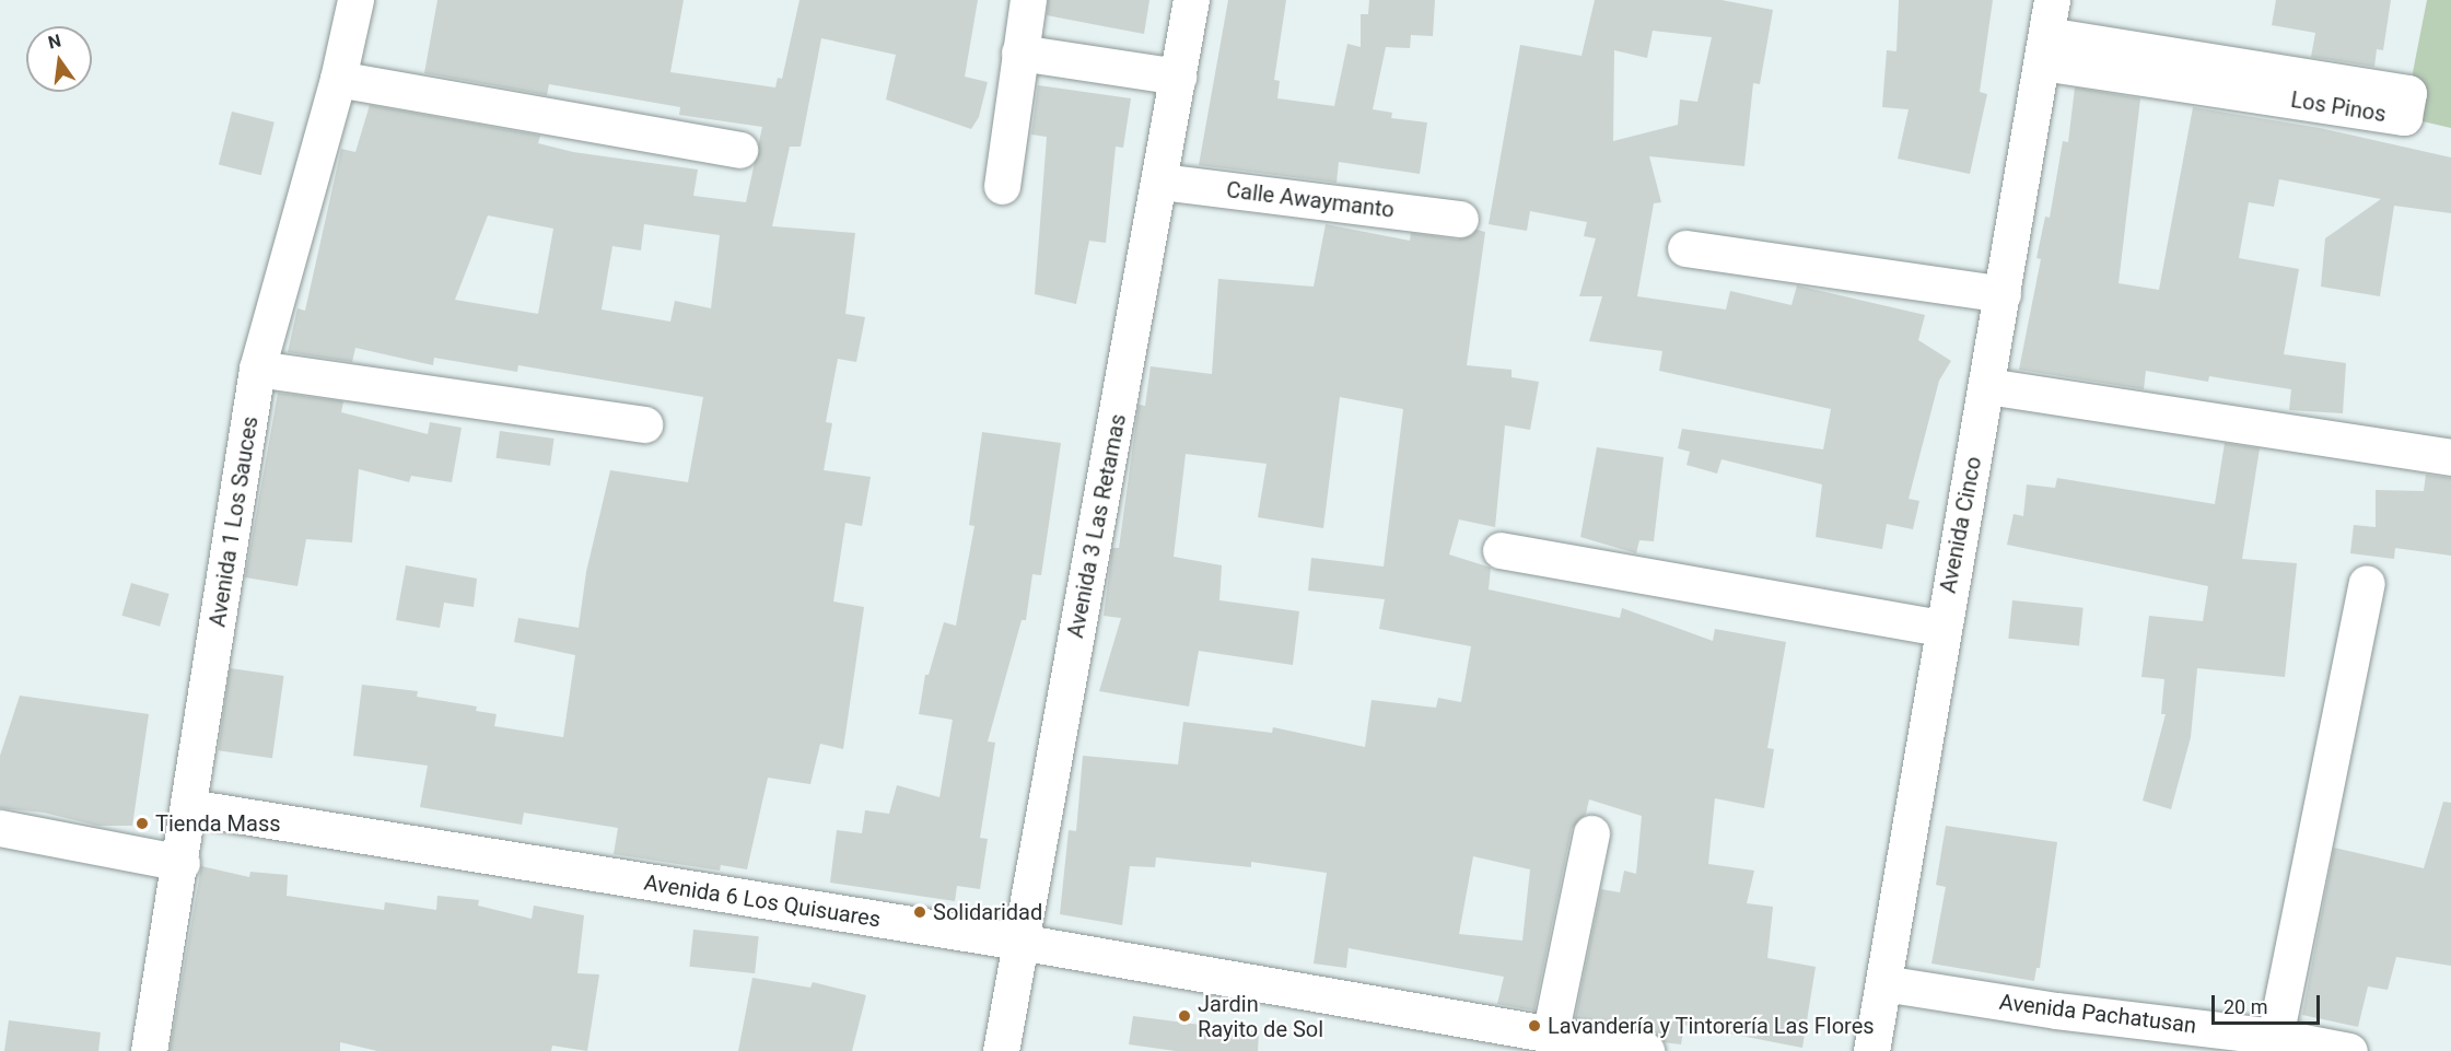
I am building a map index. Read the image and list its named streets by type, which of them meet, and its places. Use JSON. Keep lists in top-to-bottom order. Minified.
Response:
{"streets":{"street":["Los Pinos","Calle Awaymanto","Avenida 1 Los Sauces","Avenida Cinco","Avenida 3 Las Retamas","Avenida 6 Los Quisuares","Avenida Pachatusan"]},"crossings":[["Los Pinos","Avenida Cinco"],["Calle Awaymanto","Avenida 3 Las Retamas"],["Avenida 1 Los Sauces","Avenida 6 Los Quisuares"],["Avenida Cinco","Avenida Pachatusan"],["Avenida 3 Las Retamas","Avenida 6 Los Quisuares"]],"places":["Tienda Mass","Solidaridad","Jardin Rayito de Sol","Lavandería y Tintorería Las Flores"],"scale_bar":"20 m","north":"top"}
